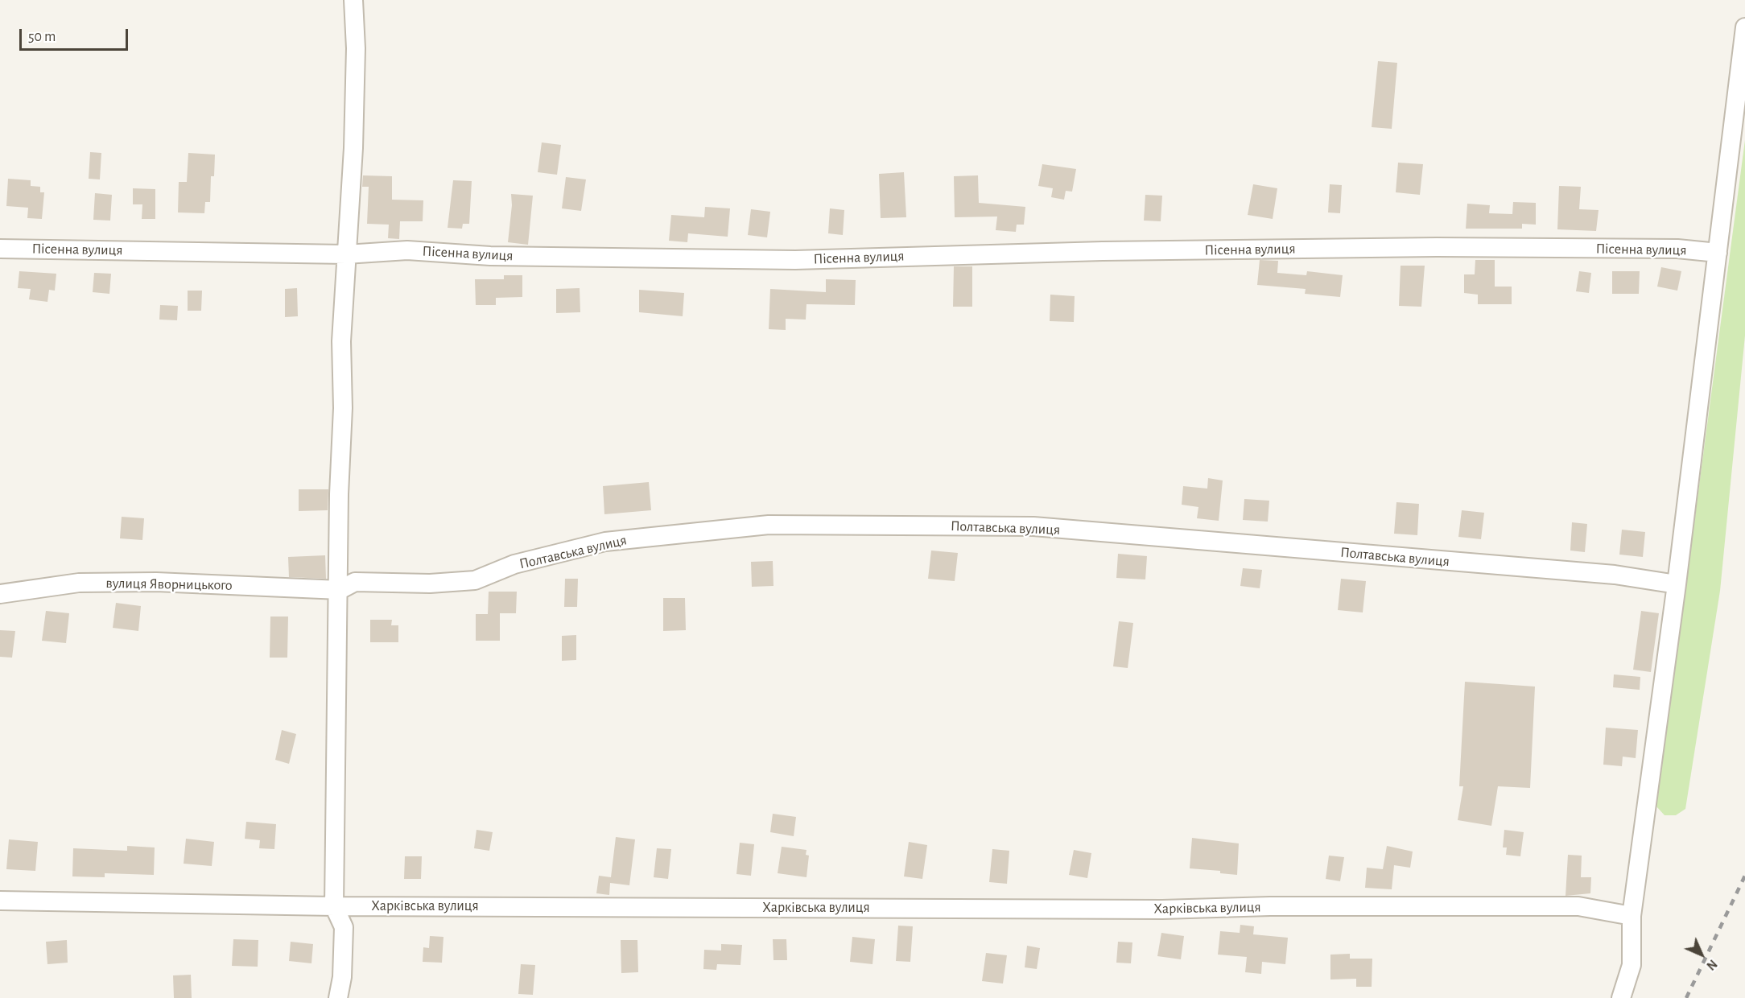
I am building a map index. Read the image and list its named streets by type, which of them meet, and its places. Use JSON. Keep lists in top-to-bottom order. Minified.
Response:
{"streets":{"street":["Пісенна вулиця","Полтавська вулиця","вулиця Яворницького","Харківська вулиця"]},"crossings":[["Полтавська вулиця","вулиця Яворницького"]],"scale_bar":"50 m","north":"bottom right"}
